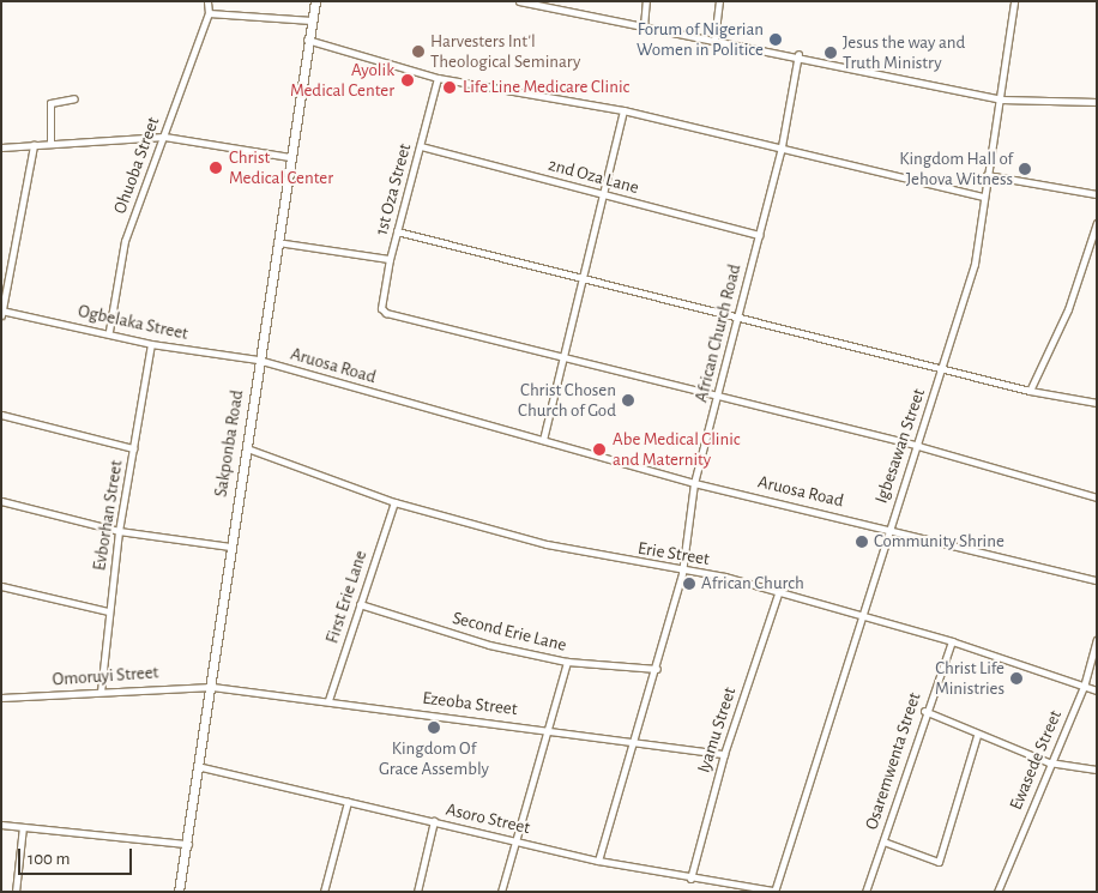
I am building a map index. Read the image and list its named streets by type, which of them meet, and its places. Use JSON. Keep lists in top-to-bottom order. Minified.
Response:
{"streets":{"main road":["Sakponba Road"],"street":["Ohuoba Street","2nd Oza Lane","1st Oza Street","Ogbelaka Street","African Church Road","Aruosa Road","Igbesawan Street","Evborhan Street","Erie Street","First Erie Lane","Second Erie Lane","Omoruyi Street","Ezeoba Street","Iyamu Street","Ewasede Street","Osaremwenta Street","Asoro Street"]},"crossings":[["Ohuoba Street","Ogbelaka Street"],["2nd Oza Lane","1st Oza Street"],["2nd Oza Lane","African Church Road"],["Ogbelaka Street","Aruosa Road"],["Ogbelaka Street","Sakponba Road"],["Ogbelaka Street","Evborhan Street"],["African Church Road","Aruosa Road"],["African Church Road","Erie Street"],["African Church Road","Second Erie Lane"],["African Church Road","Ezeoba Street"],["African Church Road","Asoro Street"],["Aruosa Road","Sakponba Road"],["Aruosa Road","Igbesawan Street"],["Sakponba Road","Erie Street"],["Sakponba Road","Omoruyi Street"],["Sakponba Road","Ezeoba Street"],["Sakponba Road","Asoro Street"],["Igbesawan Street","Erie Street"],["Igbesawan Street","Asoro Street"],["Evborhan Street","Omoruyi Street"],["Erie Street","First Erie Lane"],["Erie Street","Iyamu Street"],["Erie Street","Ewasede Street"],["Erie Street","Osaremwenta Street"],["First Erie Lane","Second Erie Lane"],["First Erie Lane","Ezeoba Street"],["Omoruyi Street","Ezeoba Street"],["Ezeoba Street","Iyamu Street"],["Iyamu Street","Asoro Street"]],"places":["Forum of Nigerian Women in Politice","Harvesters Int'l Theological Seminary","Jesus the way and Truth Ministry","Ayolik Medical Center","Life Line Medicare Clinic","Christ Medical Center","Kingdom Hall of Jehova Witness","Christ Chosen Church of God","Abe Medical Clinic and Maternity","Community Shrine","African Church","Christ Life Ministries","Kingdom Of Grace Assembly"],"scale_bar":"100 m"}
